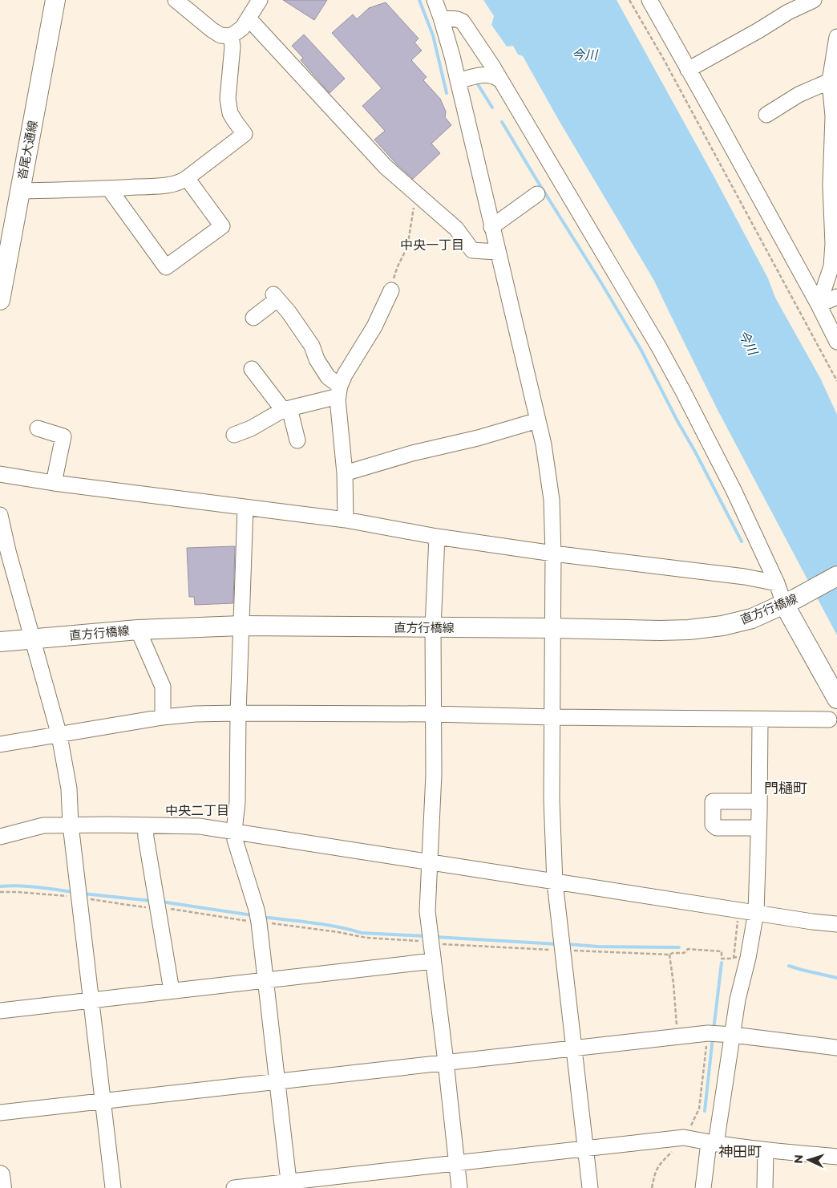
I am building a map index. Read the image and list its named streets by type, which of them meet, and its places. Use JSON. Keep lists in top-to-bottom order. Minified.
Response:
{"streets":{"main road":["沓尾大通線","直方行橋線"]},"districts":["中央一丁目","門樋町","中央二丁目","神田町"],"water":["今川"],"north":"left"}
